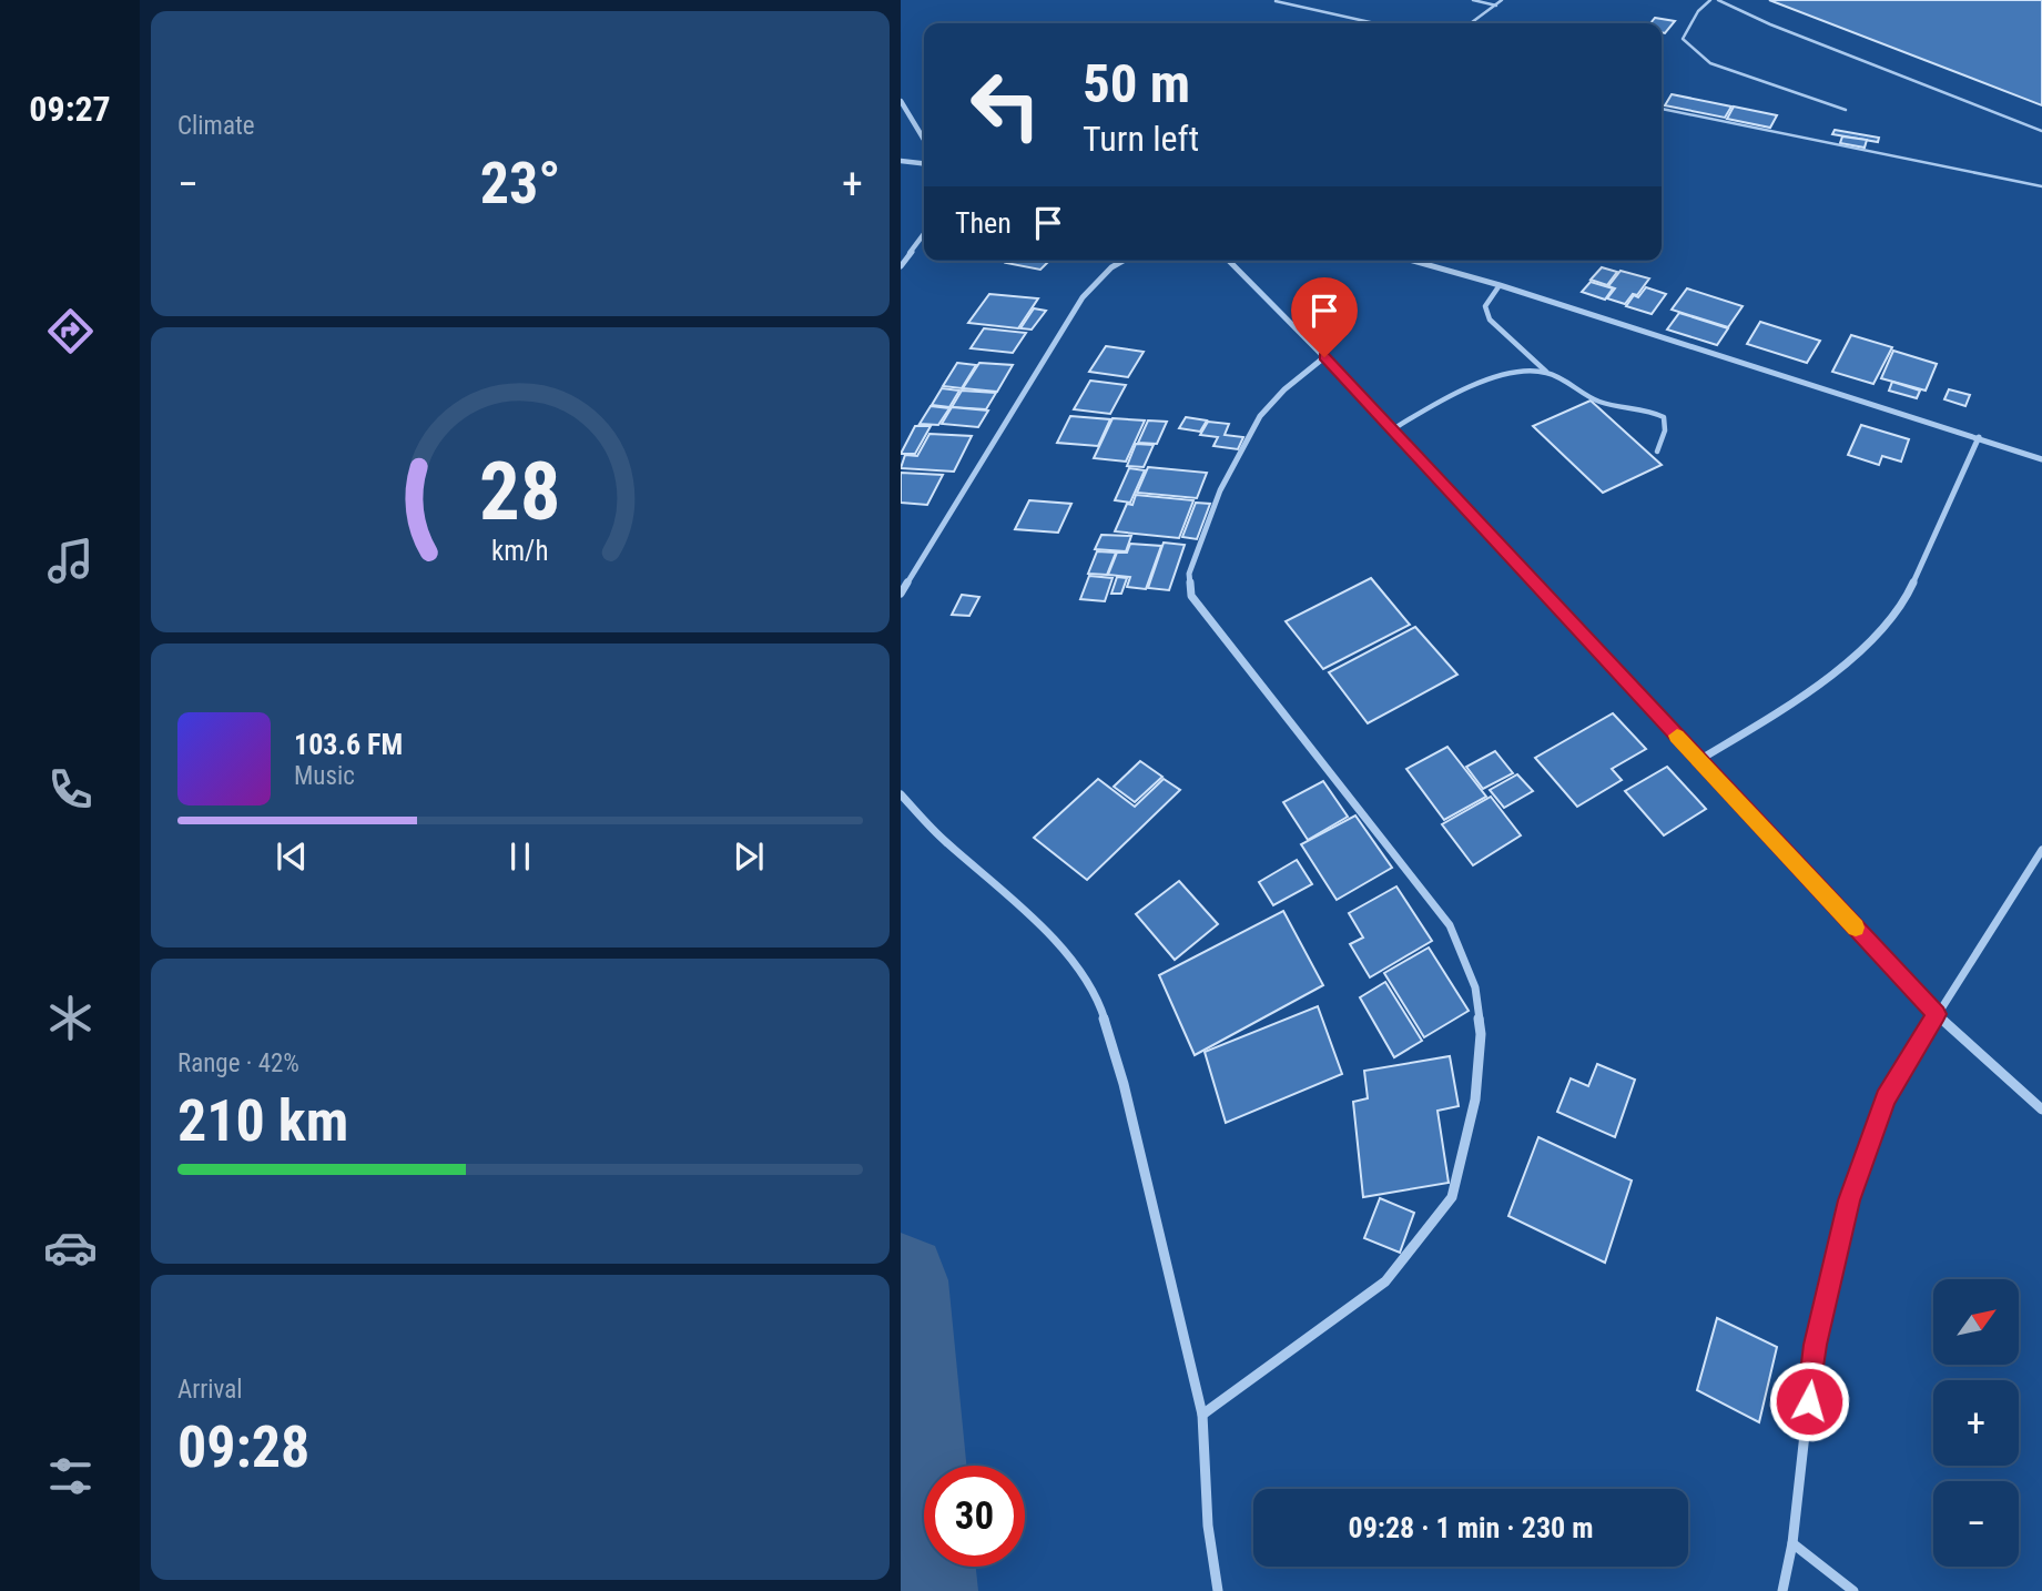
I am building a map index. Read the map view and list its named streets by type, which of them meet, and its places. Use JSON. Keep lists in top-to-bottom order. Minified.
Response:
{"north":"top right","page":{"tabs":"09:27","tile":["Climate",["Range · 42%","210 km"],["Arrival","09:28"]],"turn":["50 m","Turn left"],"heat":["−","23°","+"],"then":"Then","song":["103.6 FM","Music"],"map_buttons":["+","−"],"limit":"30","trip":"09:28 · 1 min · 230 m","gauge":["28","km/h"]}}
